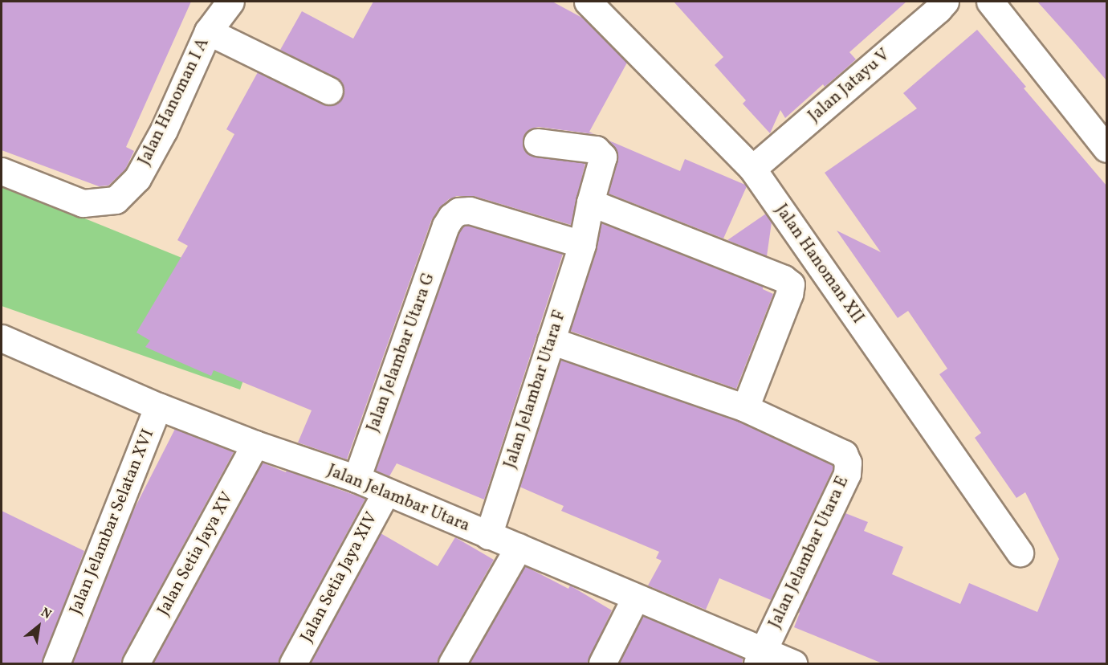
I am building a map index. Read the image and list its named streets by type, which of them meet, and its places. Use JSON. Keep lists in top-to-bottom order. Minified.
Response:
{"streets":{"street":["Jalan Jatayu V","Jalan Hanoman I A","Jalan Hanoman XII","Jalan Jelambar Utara G","Jalan Jelambar Utara F","Jalan Jelambar Utara","Jalan Jelambar Selatan XVI","Jalan Jelambar Utara E","Jalan Setia Jaya XV","Jalan Setia Jaya XIV"]},"crossings":[["Jalan Jatayu V","Jalan Hanoman XII"],["Jalan Jelambar Utara G","Jalan Jelambar Utara F"],["Jalan Jelambar Utara G","Jalan Jelambar Utara"],["Jalan Jelambar Utara F","Jalan Jelambar Utara"],["Jalan Jelambar Utara","Jalan Jelambar Selatan XVI"],["Jalan Jelambar Utara","Jalan Jelambar Utara E"],["Jalan Jelambar Utara","Jalan Setia Jaya XV"],["Jalan Jelambar Utara","Jalan Setia Jaya XIV"]],"north":"top right"}
